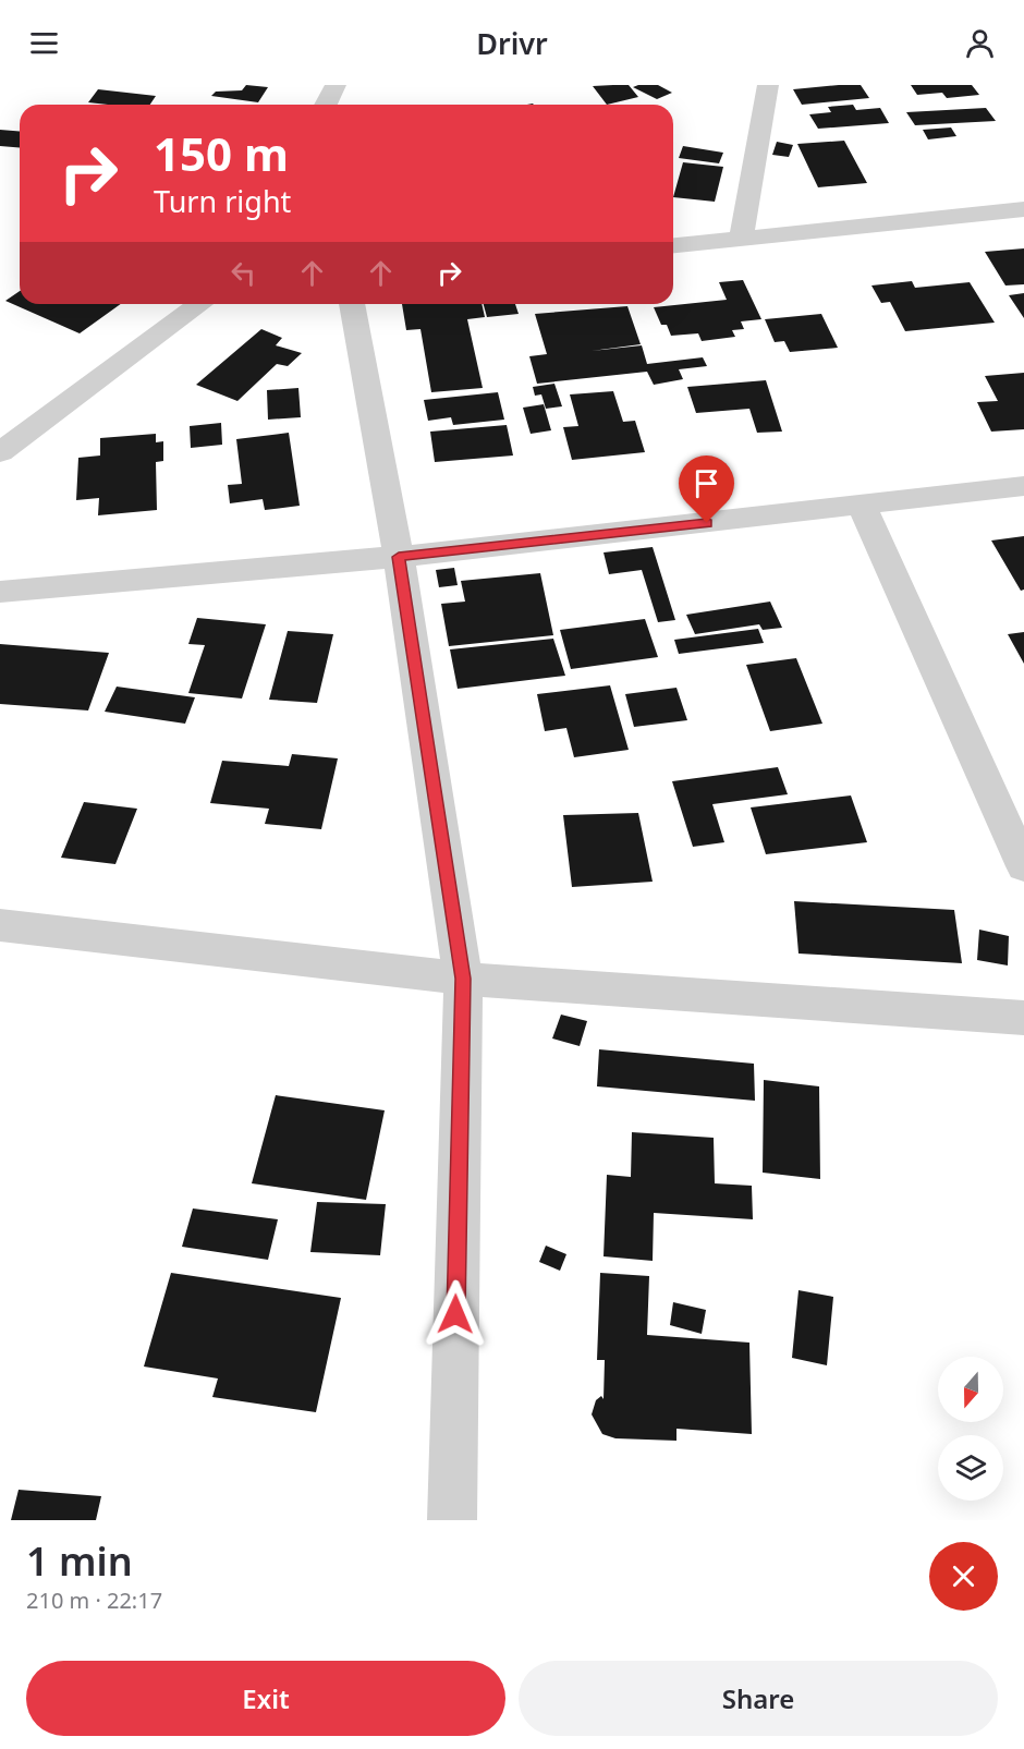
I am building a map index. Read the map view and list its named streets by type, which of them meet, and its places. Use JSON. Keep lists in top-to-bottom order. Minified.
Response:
{"north":"bottom","page":{"header":"Drivr","turn":["150 m","Turn right"],"heading":["1 min","210 m · 22:17"],"buttons":["Exit","Share"]}}
